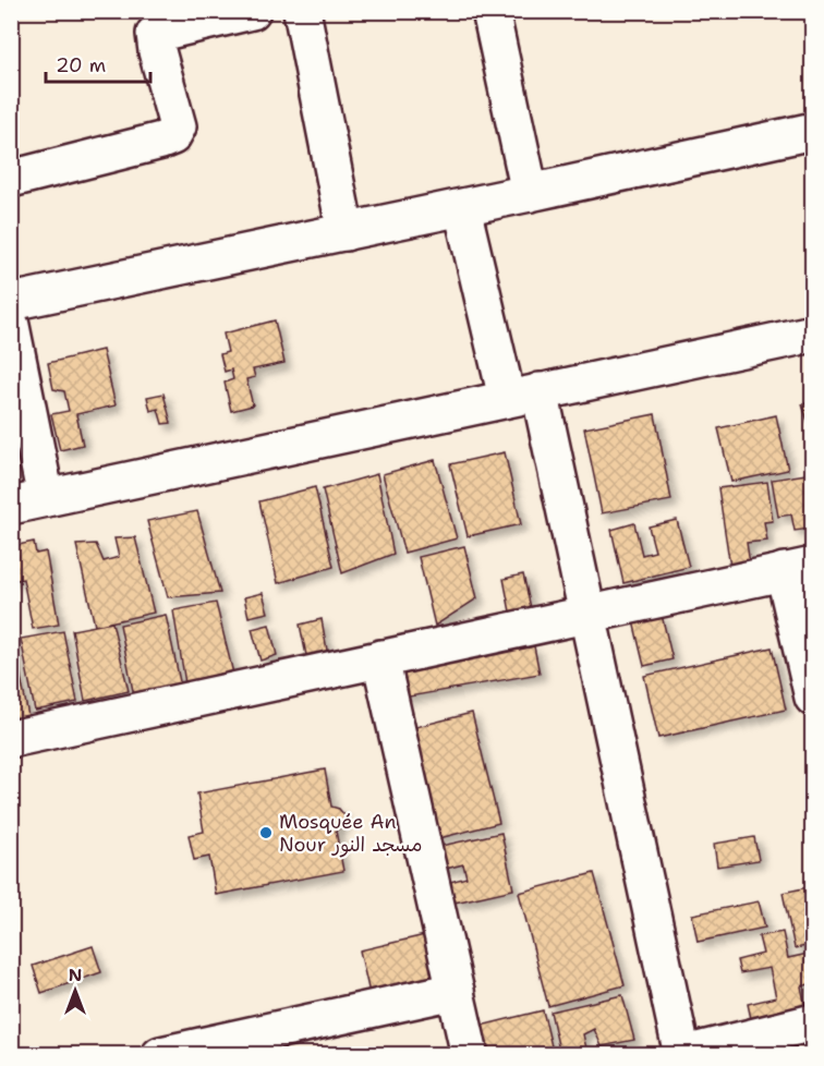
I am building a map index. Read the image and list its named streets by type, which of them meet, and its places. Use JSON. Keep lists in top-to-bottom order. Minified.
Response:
{"places":["Mosquée An Nour مسجد النور"],"scale_bar":"20 m","north":"top"}
